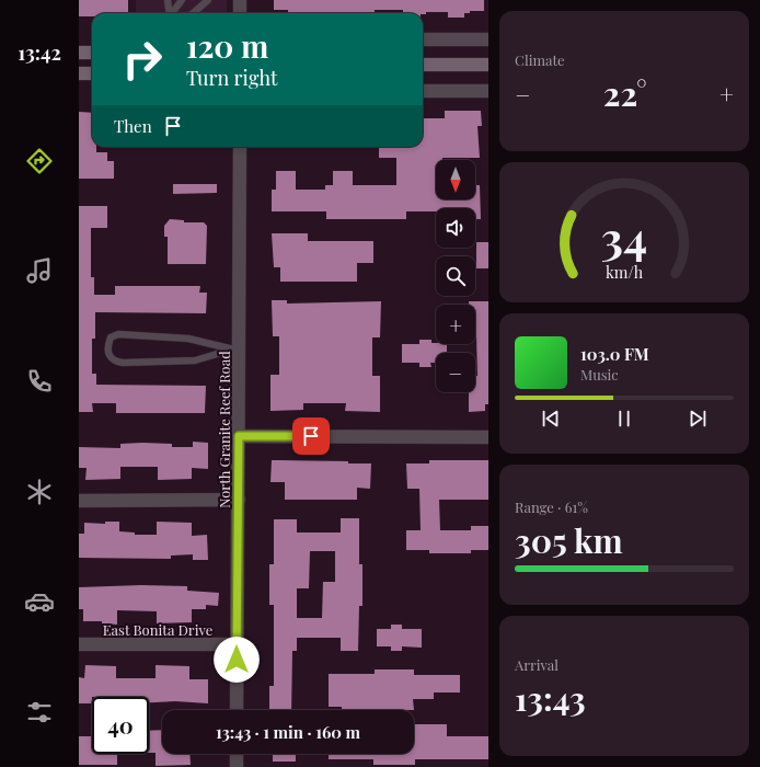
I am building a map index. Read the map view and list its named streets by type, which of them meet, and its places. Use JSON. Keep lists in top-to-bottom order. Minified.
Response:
{"streets":{"street":["North Granite Reef Road","East Bonita Drive"]},"crossings":[["North Granite Reef Road","East Bonita Drive"]],"north":"bottom","page":{"tabs":"13:42","tile":["Climate",["Range · 61%","305 km"],["Arrival","13:43"]],"turn":["120 m","Turn right"],"heat":["−","22°","+"],"then":"Then","map_buttons":["+","−"],"song":["103.0 FM","Music"],"limit":"40","trip":"13:43 · 1 min · 160 m","gauge":["34","km/h"]}}
